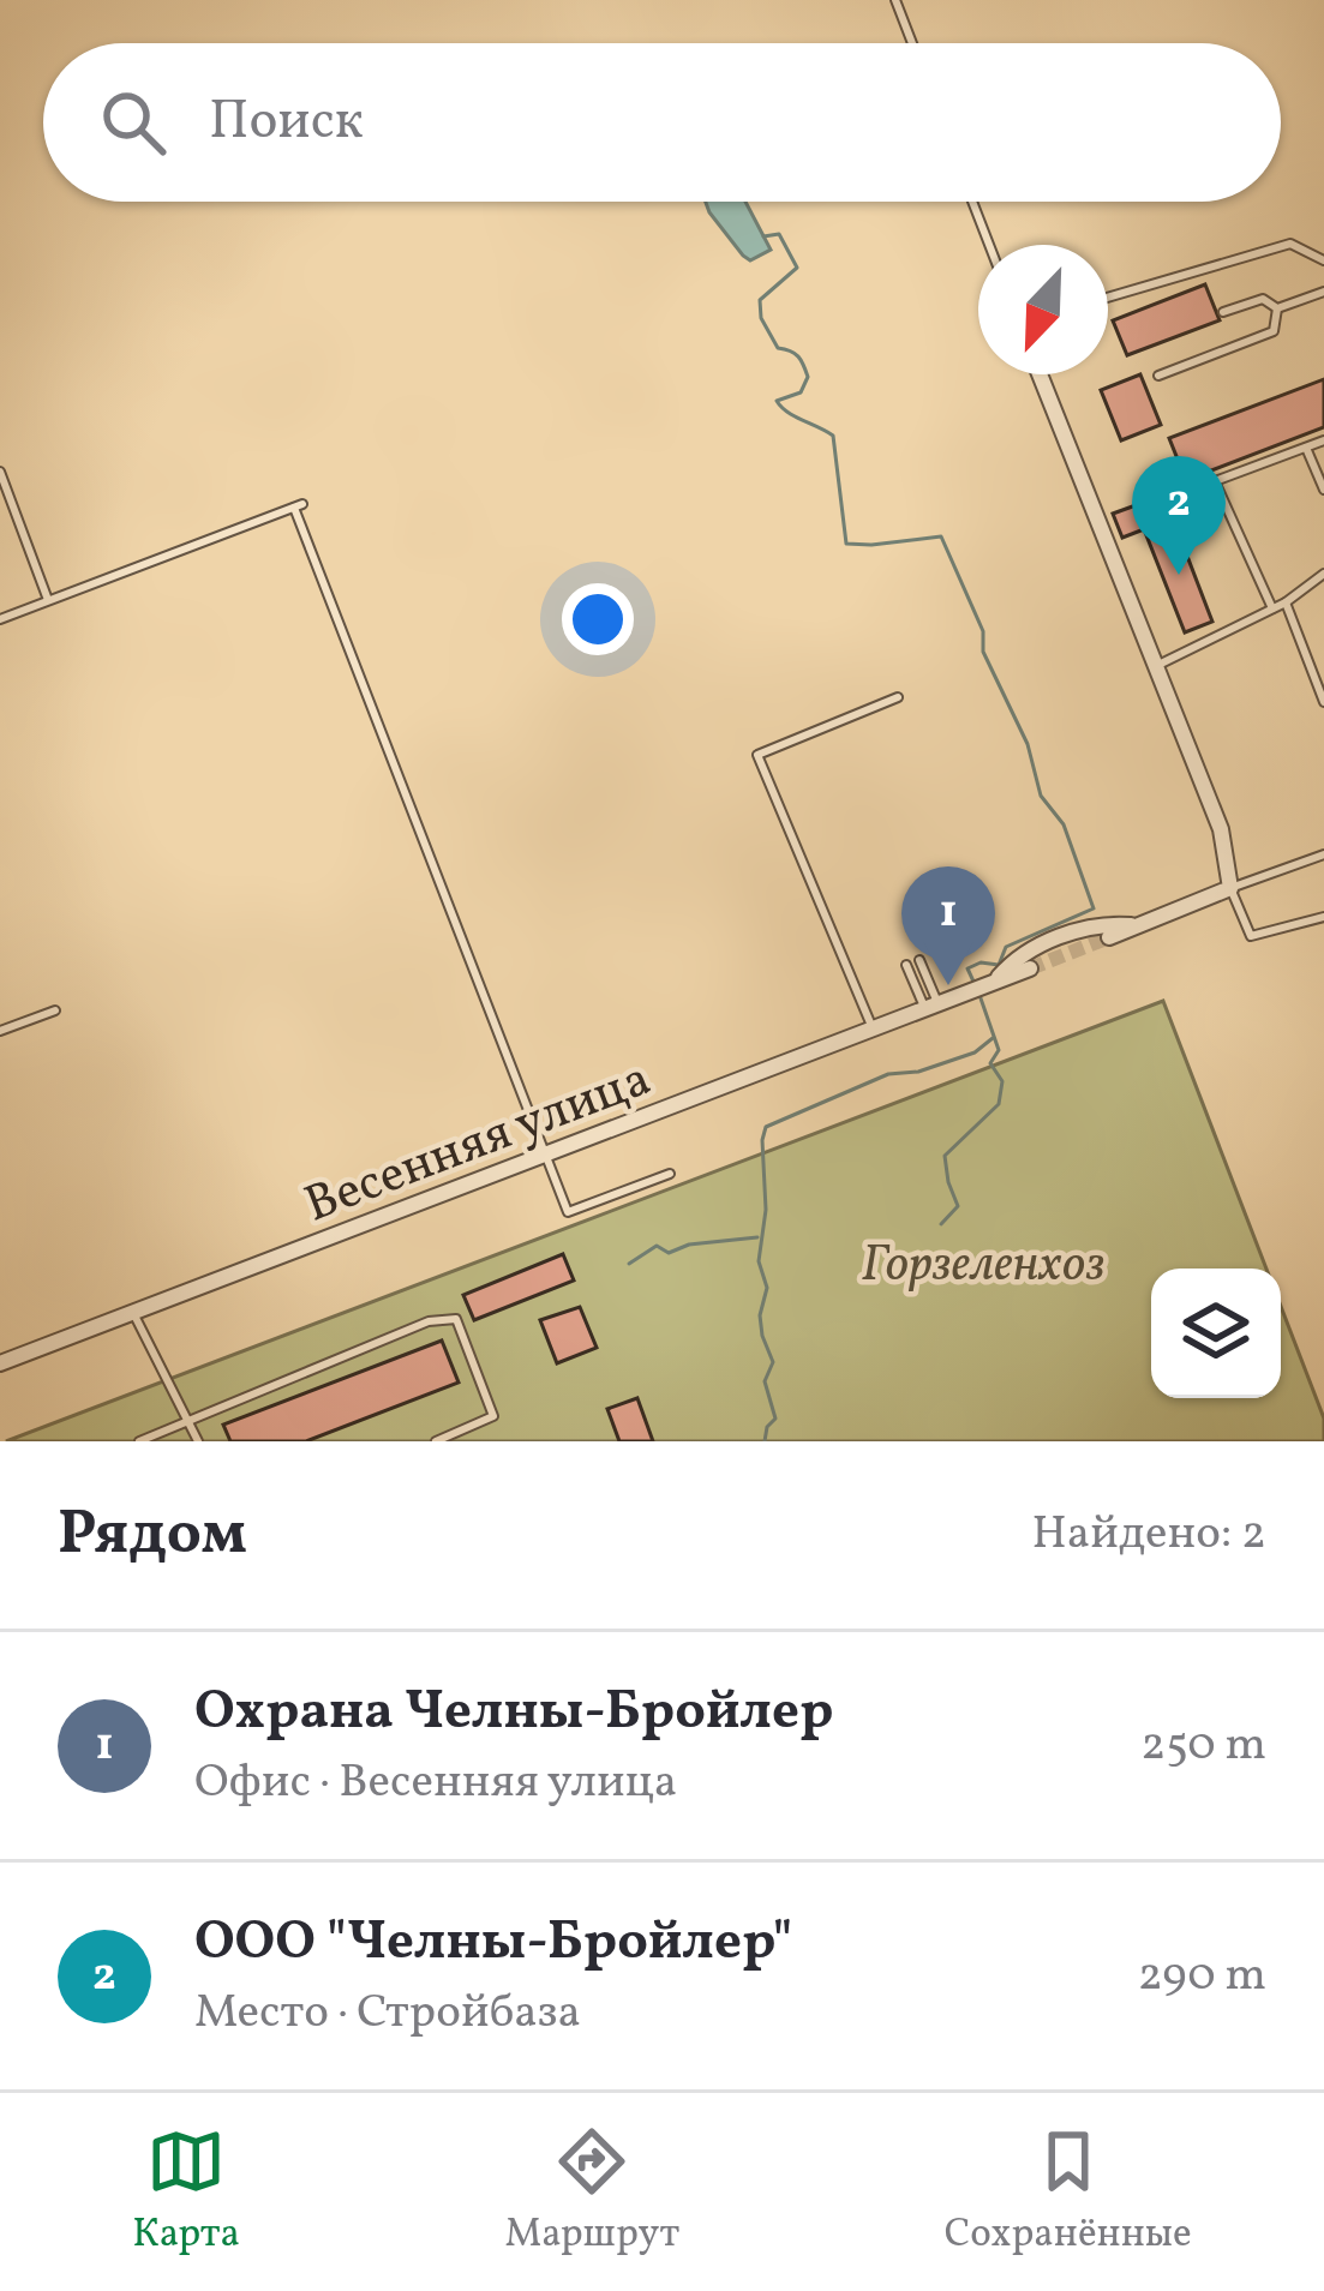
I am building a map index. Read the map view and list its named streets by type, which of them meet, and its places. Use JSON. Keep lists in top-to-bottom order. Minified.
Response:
{"streets":{"street":["Весенняя улица"]},"parks":["Горзеленхоз"],"north":"bottom left","page":{"search":"Поиск","pins":["2","1"],"heading":["Рядом","Найдено: 2"],"list":[{"mark":"1","name":"Охрана Челны-Бройлер","note":"Офис · Весенняя улица","value":"250 m"},{"mark":"2","name":"ООО \"Челны-Бройлер\"","note":"Место · Стройбаза","value":"290 m"}],"nav":["Карта","Маршрут","Сохранённые"]}}
